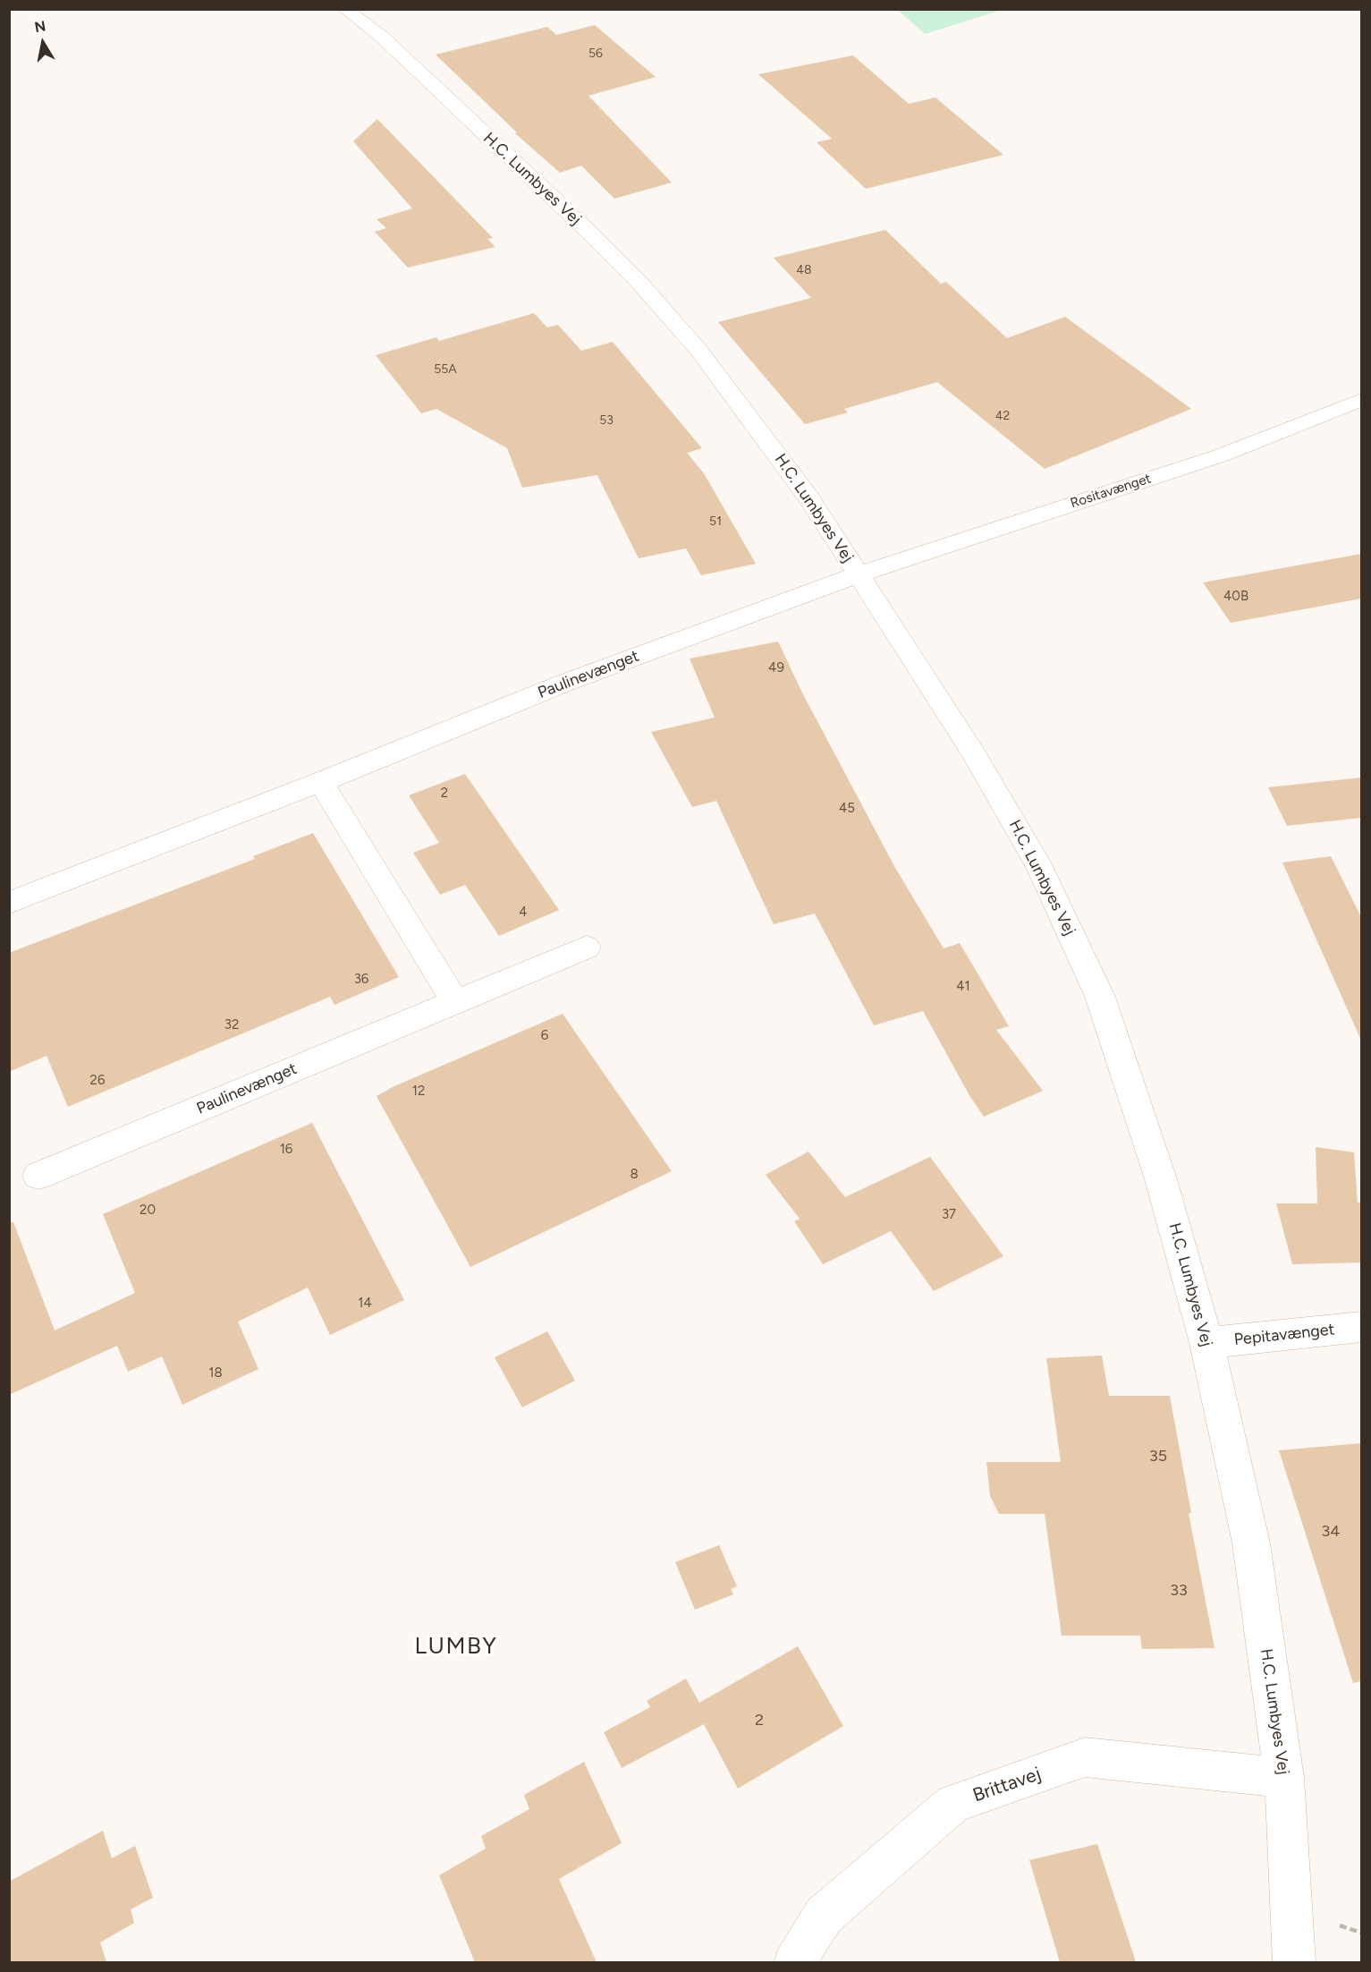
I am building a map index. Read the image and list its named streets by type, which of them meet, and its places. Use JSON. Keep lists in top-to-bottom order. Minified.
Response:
{"streets":{"street":["H.C. Lumbyes Vej","Rositavænget","Paulinevænget","Pepitavænget","Brittavej"]},"crossings":[["H.C. Lumbyes Vej","Rositavænget"],["H.C. Lumbyes Vej","Paulinevænget"],["H.C. Lumbyes Vej","Pepitavænget"],["H.C. Lumbyes Vej","Brittavej"],["Rositavænget","Paulinevænget"]],"districts":["LUMBY"],"house_numbers":["56","48","55A","42","53","51","40B","49","2","45","4","36","41","32","6","26","12","16","8","20","37","14","18","35","34","33","2"],"north":"top"}
